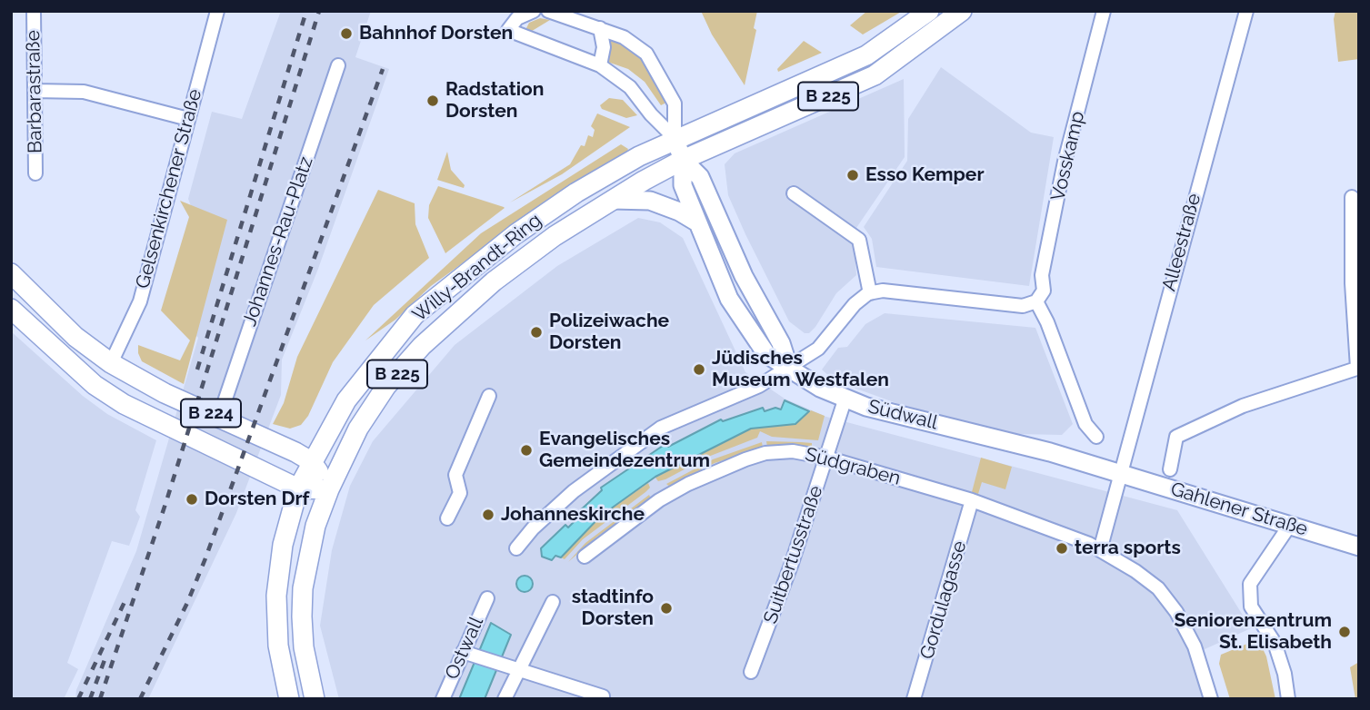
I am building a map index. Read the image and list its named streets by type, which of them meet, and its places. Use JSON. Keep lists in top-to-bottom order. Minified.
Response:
{"streets":{"main road":["B 225","Willy-Brandt-Ring","B 224","Südwall","Gahlener Straße"],"street":["Barbarastraße","Vosskamp","Gelsenkirchener Straße","Johannes-Rau-Platz","Alleestraße","Südgraben","Suitbertusstraße","Gordulagasse","Ostwall"]},"crossings":[["B 225","Willy-Brandt-Ring"],["B 225","Südwall"],["Gelsenkirchener Straße","B 224"],["Johannes-Rau-Platz","B 224"],["Alleestraße","Südwall"],["Alleestraße","Südgraben"],["Alleestraße","Gahlener Straße"],["Willy-Brandt-Ring","B 224"],["Willy-Brandt-Ring","Südwall"],["Südwall","Gahlener Straße"],["Südwall","Suitbertusstraße"],["Südgraben","Suitbertusstraße"],["Südgraben","Gordulagasse"]],"places":["Bahnhof Dorsten","Radstation Dorsten","Esso Kemper","Polizeiwache Dorsten","Jüdisches Museum Westfalen","Evangelisches Gemeindezentrum","Dorsten Drf","Johanneskirche","terra sports","stadtinfo Dorsten","Seniorenzentrum St. Elisabeth"]}
